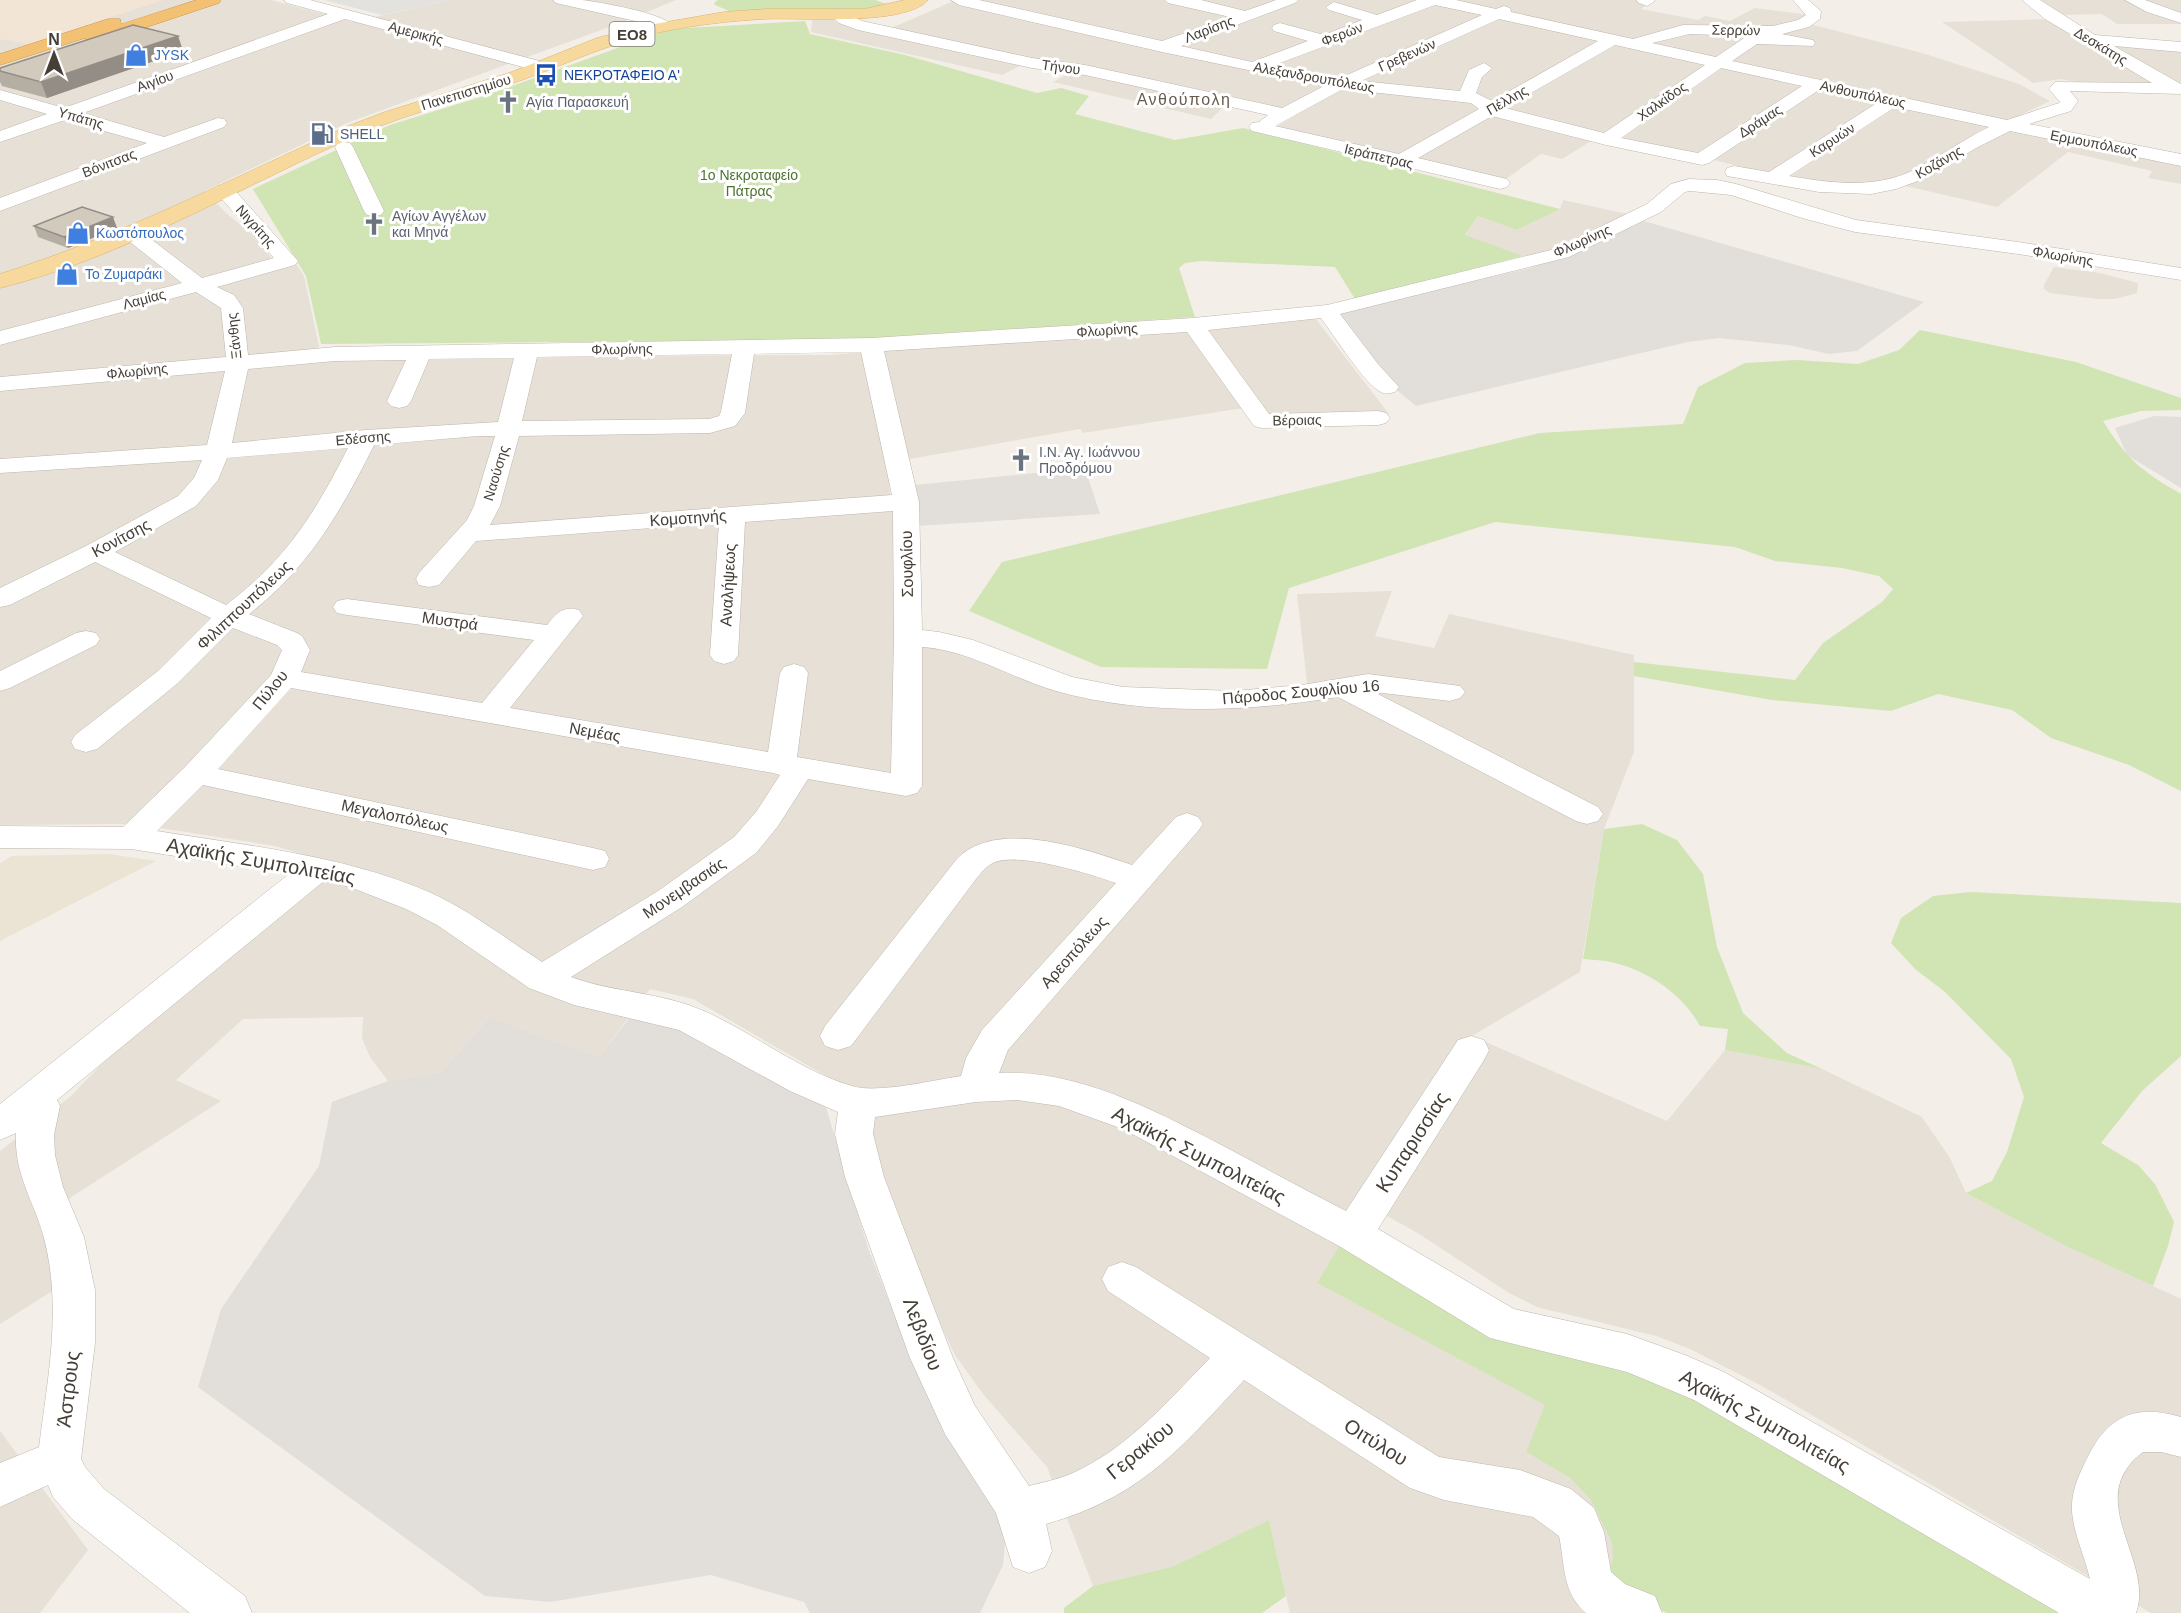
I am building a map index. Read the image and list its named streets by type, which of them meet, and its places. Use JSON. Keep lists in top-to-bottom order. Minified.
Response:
{"streets":{"main road":["ΕΟ8","Πανεπιστημίου"],"street":["Λαρίσης","Σερρών","Αμερικής","Φερών","Δεσκάτης","Γρεβενών","Τήνου","Αλεξανδρουπόλεως","Αιγίου","Ανθουπόλεως","Πέλλης","Χαλκίδος","Υπάτης","Δράμας","Καρυών","Ερμουπόλεως","Ιεράπετρας","Κοζάνης","Βόνιτσας","Νιγρίτης","Φλωρίνης","Λαμίας","Ξάνθης","Βέροιας","Εδέσσης","Ναούσης","Κομοτηνής","Κονίτσης","Σουφλίου","Αναλήψεως","Φιλιππουπόλεως","Μυστρά","Πύλου","Πάροδος Σουφλίου 16","Νεμέας","Μεγαλοπόλεως","Αχαϊκής Συμπολιτείας","Μονεμβασιάς","Αρεοπόλεως","Κυπαρισσίας","Λεβιδίου","Άστρους","Οιτύλου","Γερακίου"]},"crossings":[["Λαρίσης","Αλεξανδρουπόλεως"],["Σερρών","Ανθουπόλεως"],["Αμερικής","Αιγίου"],["Αμερικής","Πανεπιστημίου"],["Φερών","Αλεξανδρουπόλεως"],["Φερών","Ανθουπόλεως"],["Δεσκάτης","Κοζάνης"],["Γρεβενών","Τήνου"],["Γρεβενών","Αλεξανδρουπόλεως"],["Γρεβενών","Ανθουπόλεως"],["Γρεβενών","Ιεράπετρας"],["Τήνου","Πανεπιστημίου"],["Αλεξανδρουπόλεως","Πέλλης"],["Αλεξανδρουπόλεως","Χαλκίδος"],["Αλεξανδρουπόλεως","Δράμας"],["Αιγίου","Υπάτης"],["Πανεπιστημίου","Νιγρίτης"],["Πανεπιστημίου","Ξάνθης"],["Ανθουπόλεως","Πέλλης"],["Ανθουπόλεως","Χαλκίδος"],["Ανθουπόλεως","Δράμας"],["Ανθουπόλεως","Καρυών"],["Ανθουπόλεως","Ερμουπόλεως"],["Ανθουπόλεως","Κοζάνης"],["Πέλλης","Ιεράπετρας"],["Υπάτης","Βόνιτσας"],["Καρυών","Κοζάνης"],["Ερμουπόλεως","Κοζάνης"],["Κοζάνης","Φλωρίνης"],["Νιγρίτης","Λαμίας"],["Φλωρίνης","Ξάνθης"],["Φλωρίνης","Βέροιας"],["Φλωρίνης","Εδέσσης"],["Φλωρίνης","Ναούσης"],["Φλωρίνης","Σουφλίου"],["Λαμίας","Ξάνθης"],["Ξάνθης","Εδέσσης"],["Ξάνθης","Κονίτσης"],["Εδέσσης","Ναούσης"],["Εδέσσης","Κονίτσης"],["Εδέσσης","Φιλιππουπόλεως"],["Ναούσης","Κομοτηνής"],["Κομοτηνής","Σουφλίου"],["Κομοτηνής","Αναλήψεως"],["Κονίτσης","Πύλου"],["Σουφλίου","Πάροδος Σουφλίου 16"],["Σουφλίου","Νεμέας"],["Φιλιππουπόλεως","Πύλου"],["Μυστρά","Νεμέας"],["Πύλου","Νεμέας"],["Πύλου","Μεγαλοπόλεως"],["Πύλου","Αχαϊκής Συμπολιτείας"],["Νεμέας","Μονεμβασιάς"],["Αχαϊκής Συμπολιτείας","Μονεμβασιάς"],["Αχαϊκής Συμπολιτείας","Αρεοπόλεως"],["Αχαϊκής Συμπολιτείας","Κυπαρισσίας"],["Αχαϊκής Συμπολιτείας","Λεβιδίου"],["Λεβιδίου","Γερακίου"],["Οιτύλου","Γερακίου"]],"districts":["Ανθούπολη"],"parks":["1o Νεκροταφείο Πάτρας"],"places":{"shop":["JYSK","Κωστόπουλος","Το Ζυμαράκι"],"bus stop":["ΝΕΚΡΟΤΑΦΕΙΟ Α'"],"church":["Αγία Παρασκευή","Αγίων Αγγέλων και Μηνά","Ι.Ν. Αγ. Ιωάννου Προδρόμου"],"fuel station":["SHELL"]},"north":"top"}
